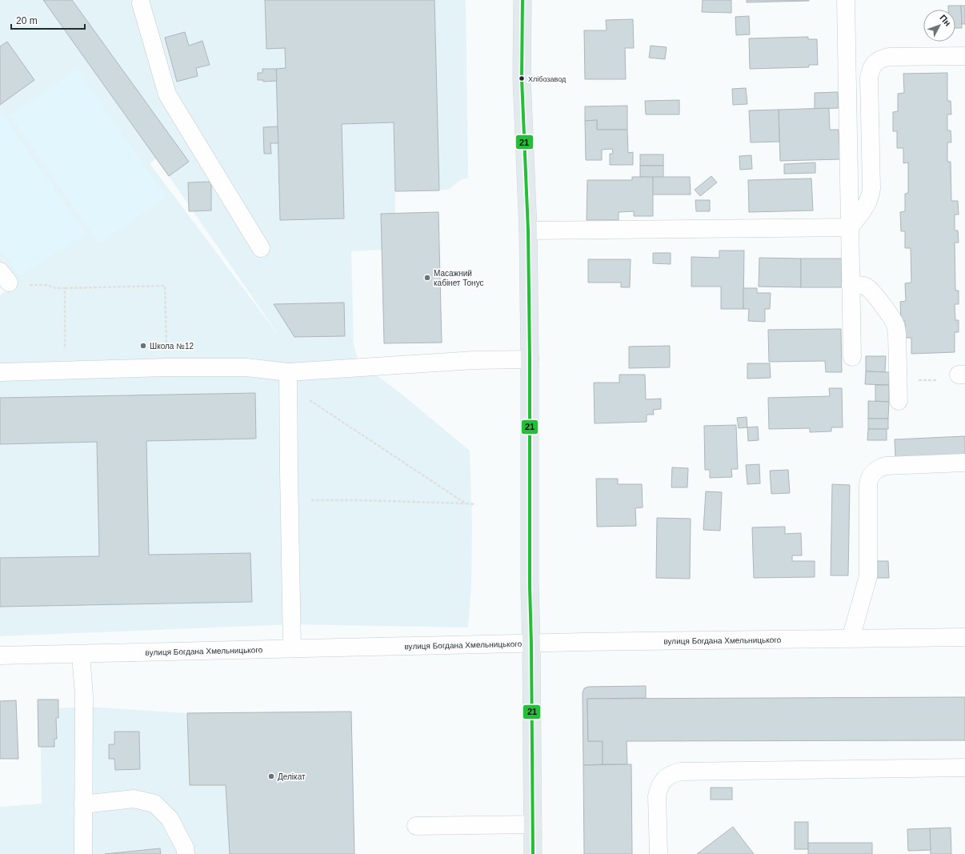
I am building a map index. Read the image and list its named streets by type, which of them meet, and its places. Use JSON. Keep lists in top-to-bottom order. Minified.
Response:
{"streets":{"street":["вулиця Богдана Хмельницького"]},"places":["Хлібозавод","Масажний кабінет Тонус","Школа №12","Делікат"],"lines":["transit line 21"],"scale_bar":"20 m","north":"top right"}
